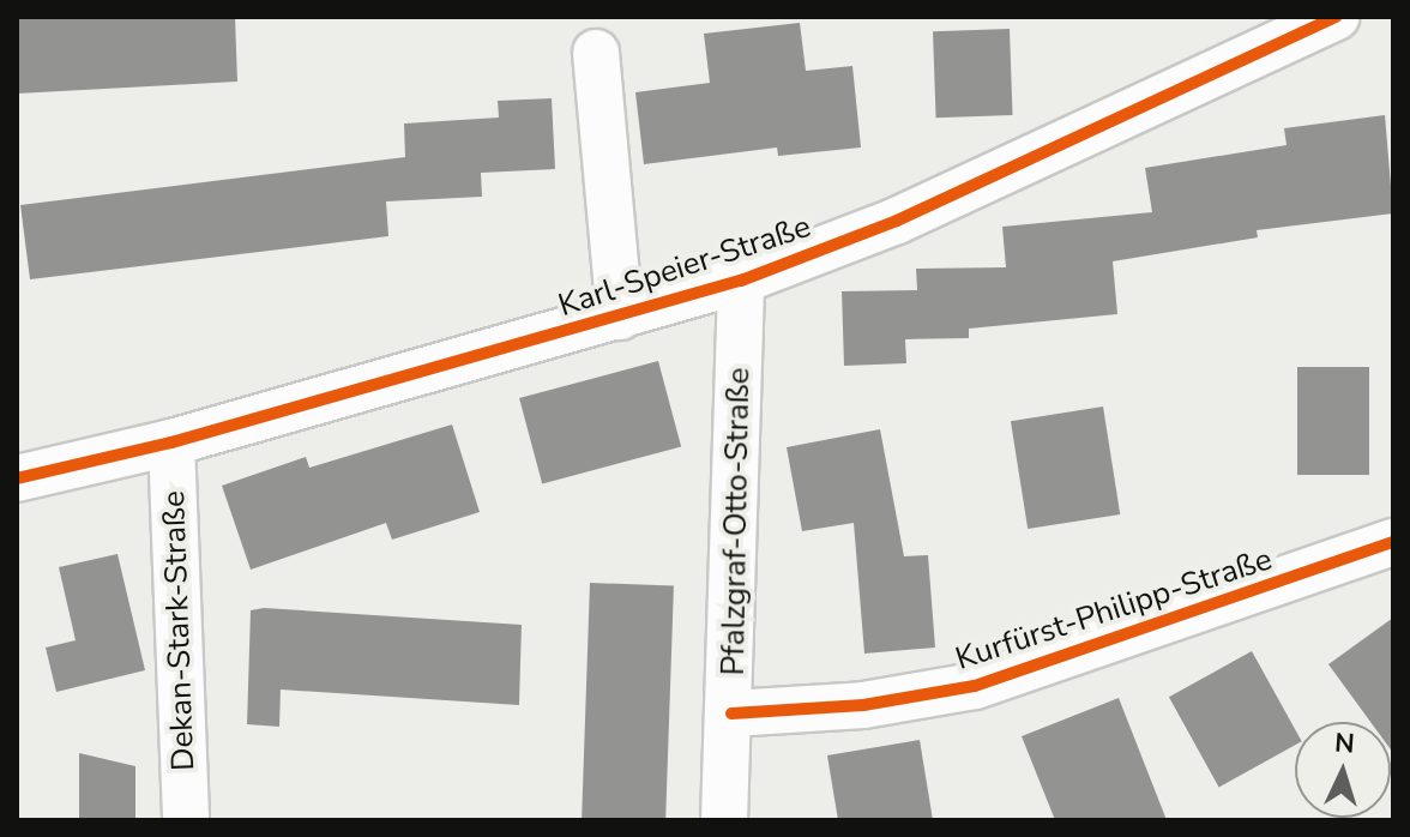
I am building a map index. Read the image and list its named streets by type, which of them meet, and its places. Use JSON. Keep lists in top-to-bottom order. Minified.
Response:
{"streets":{"street":["Karl-Speier-Straße","Pfalzgraf-Otto-Straße","Kurfürst-Philipp-Straße","Dekan-Stark-Straße"]},"crossings":[["Karl-Speier-Straße","Pfalzgraf-Otto-Straße"],["Karl-Speier-Straße","Dekan-Stark-Straße"],["Pfalzgraf-Otto-Straße","Kurfürst-Philipp-Straße"]],"north":"top"}
